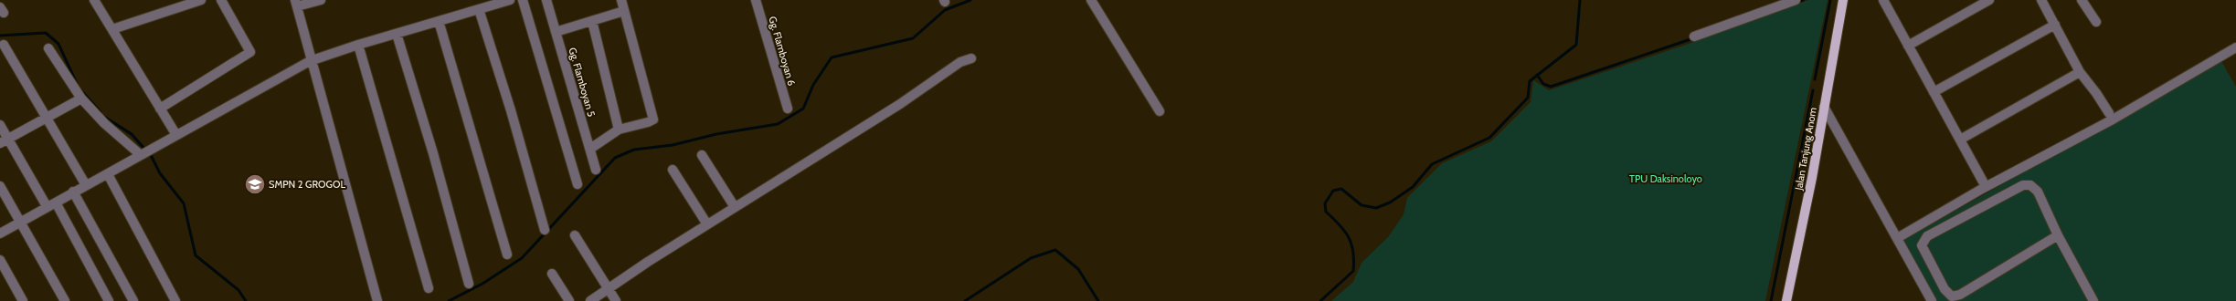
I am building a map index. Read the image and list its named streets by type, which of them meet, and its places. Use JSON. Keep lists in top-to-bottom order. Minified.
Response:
{"streets":{"main road":["Jalan Tanjung Anom"],"street":["Gg. Flamboyan 6","Gg. Flamboyan 5"]},"parks":["TPU Daksinoloyo"],"places":{"school or university":["SMPN 2 GROGOL"]}}
